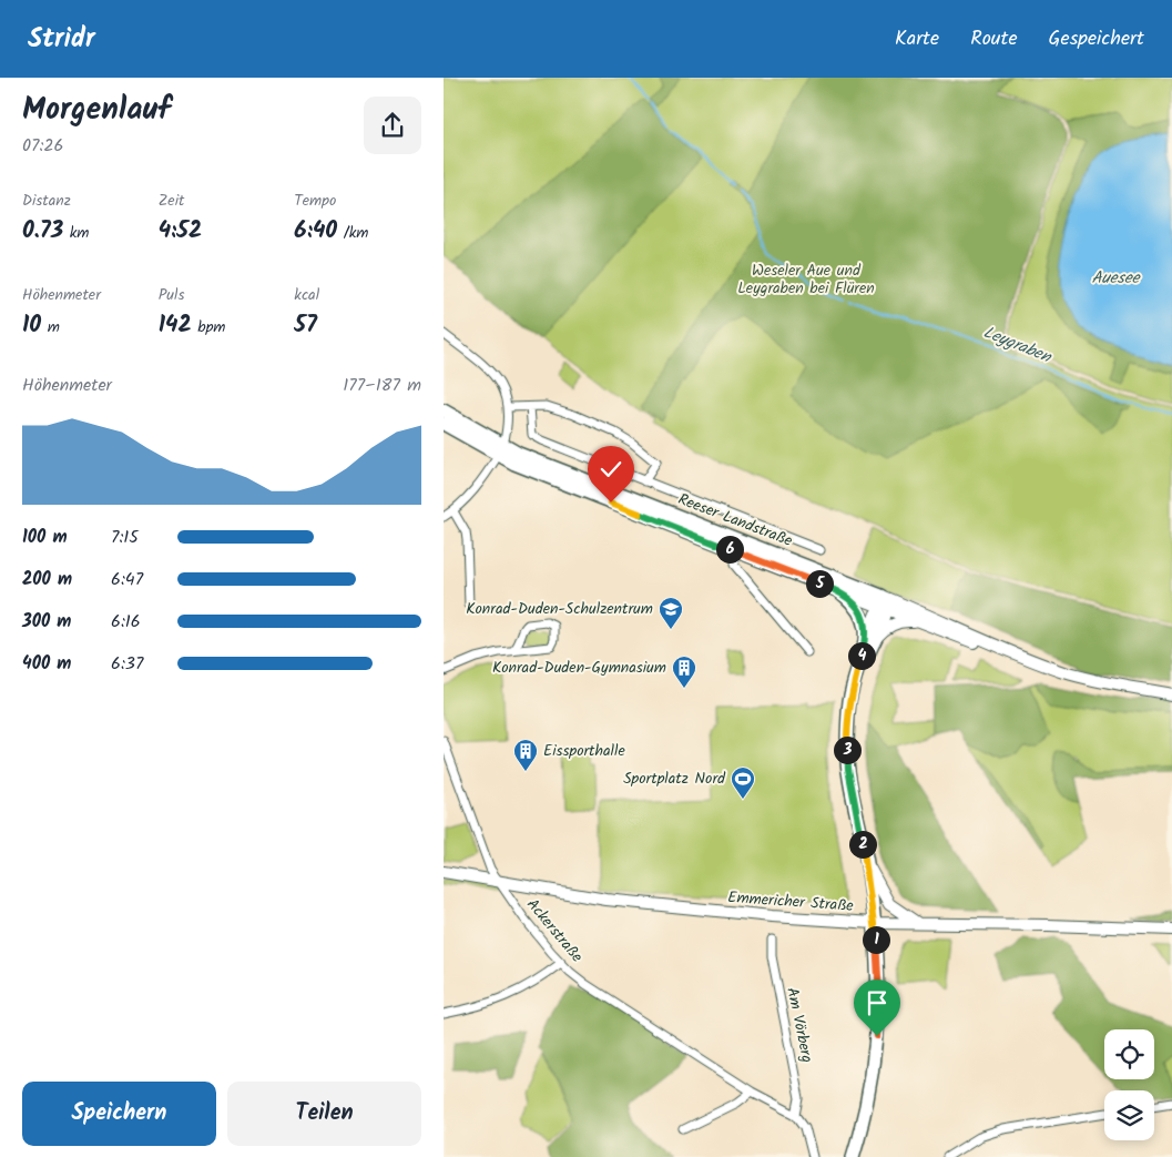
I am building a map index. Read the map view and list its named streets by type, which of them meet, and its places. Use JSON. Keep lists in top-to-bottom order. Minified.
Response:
{"streets":{"main road":["Reeser Landstraße","Emmericher Straße"],"street":["Ackerstraße","Am Vörberg"]},"crossings":[["Emmericher Straße","Ackerstraße"],["Ackerstraße","Am Vörberg"]],"water":["Auesee","Leygraben"],"parks":["Weseler Aue und Leygraben bei Flüren"],"places":{"school or university":["Konrad-Duden-Schulzentrum"],"building":["Konrad-Duden-Gymnasium","Eissporthalle"],"sports":["Sportplatz Nord"]},"page":{"header":"Stridr","nav":["Karte","Route","Gespeichert"],"heading":["Morgenlauf","07:26"],"stats":[["Distanz","0.73 km"],["Zeit","4:52"],["Tempo","6:40 /km"],["Höhenmeter","10 m"],["Puls","142 bpm"],["kcal","57"]],"chart":["Höhenmeter","177–187 m"],"list":[{"name":"100 m","note":"7:15"},{"name":"200 m","note":"6:47"},{"name":"300 m","note":"6:16"},{"name":"400 m","note":"6:37"}],"pins":["6","5","4","3","2","1"],"buttons":["Speichern","Teilen"]}}
